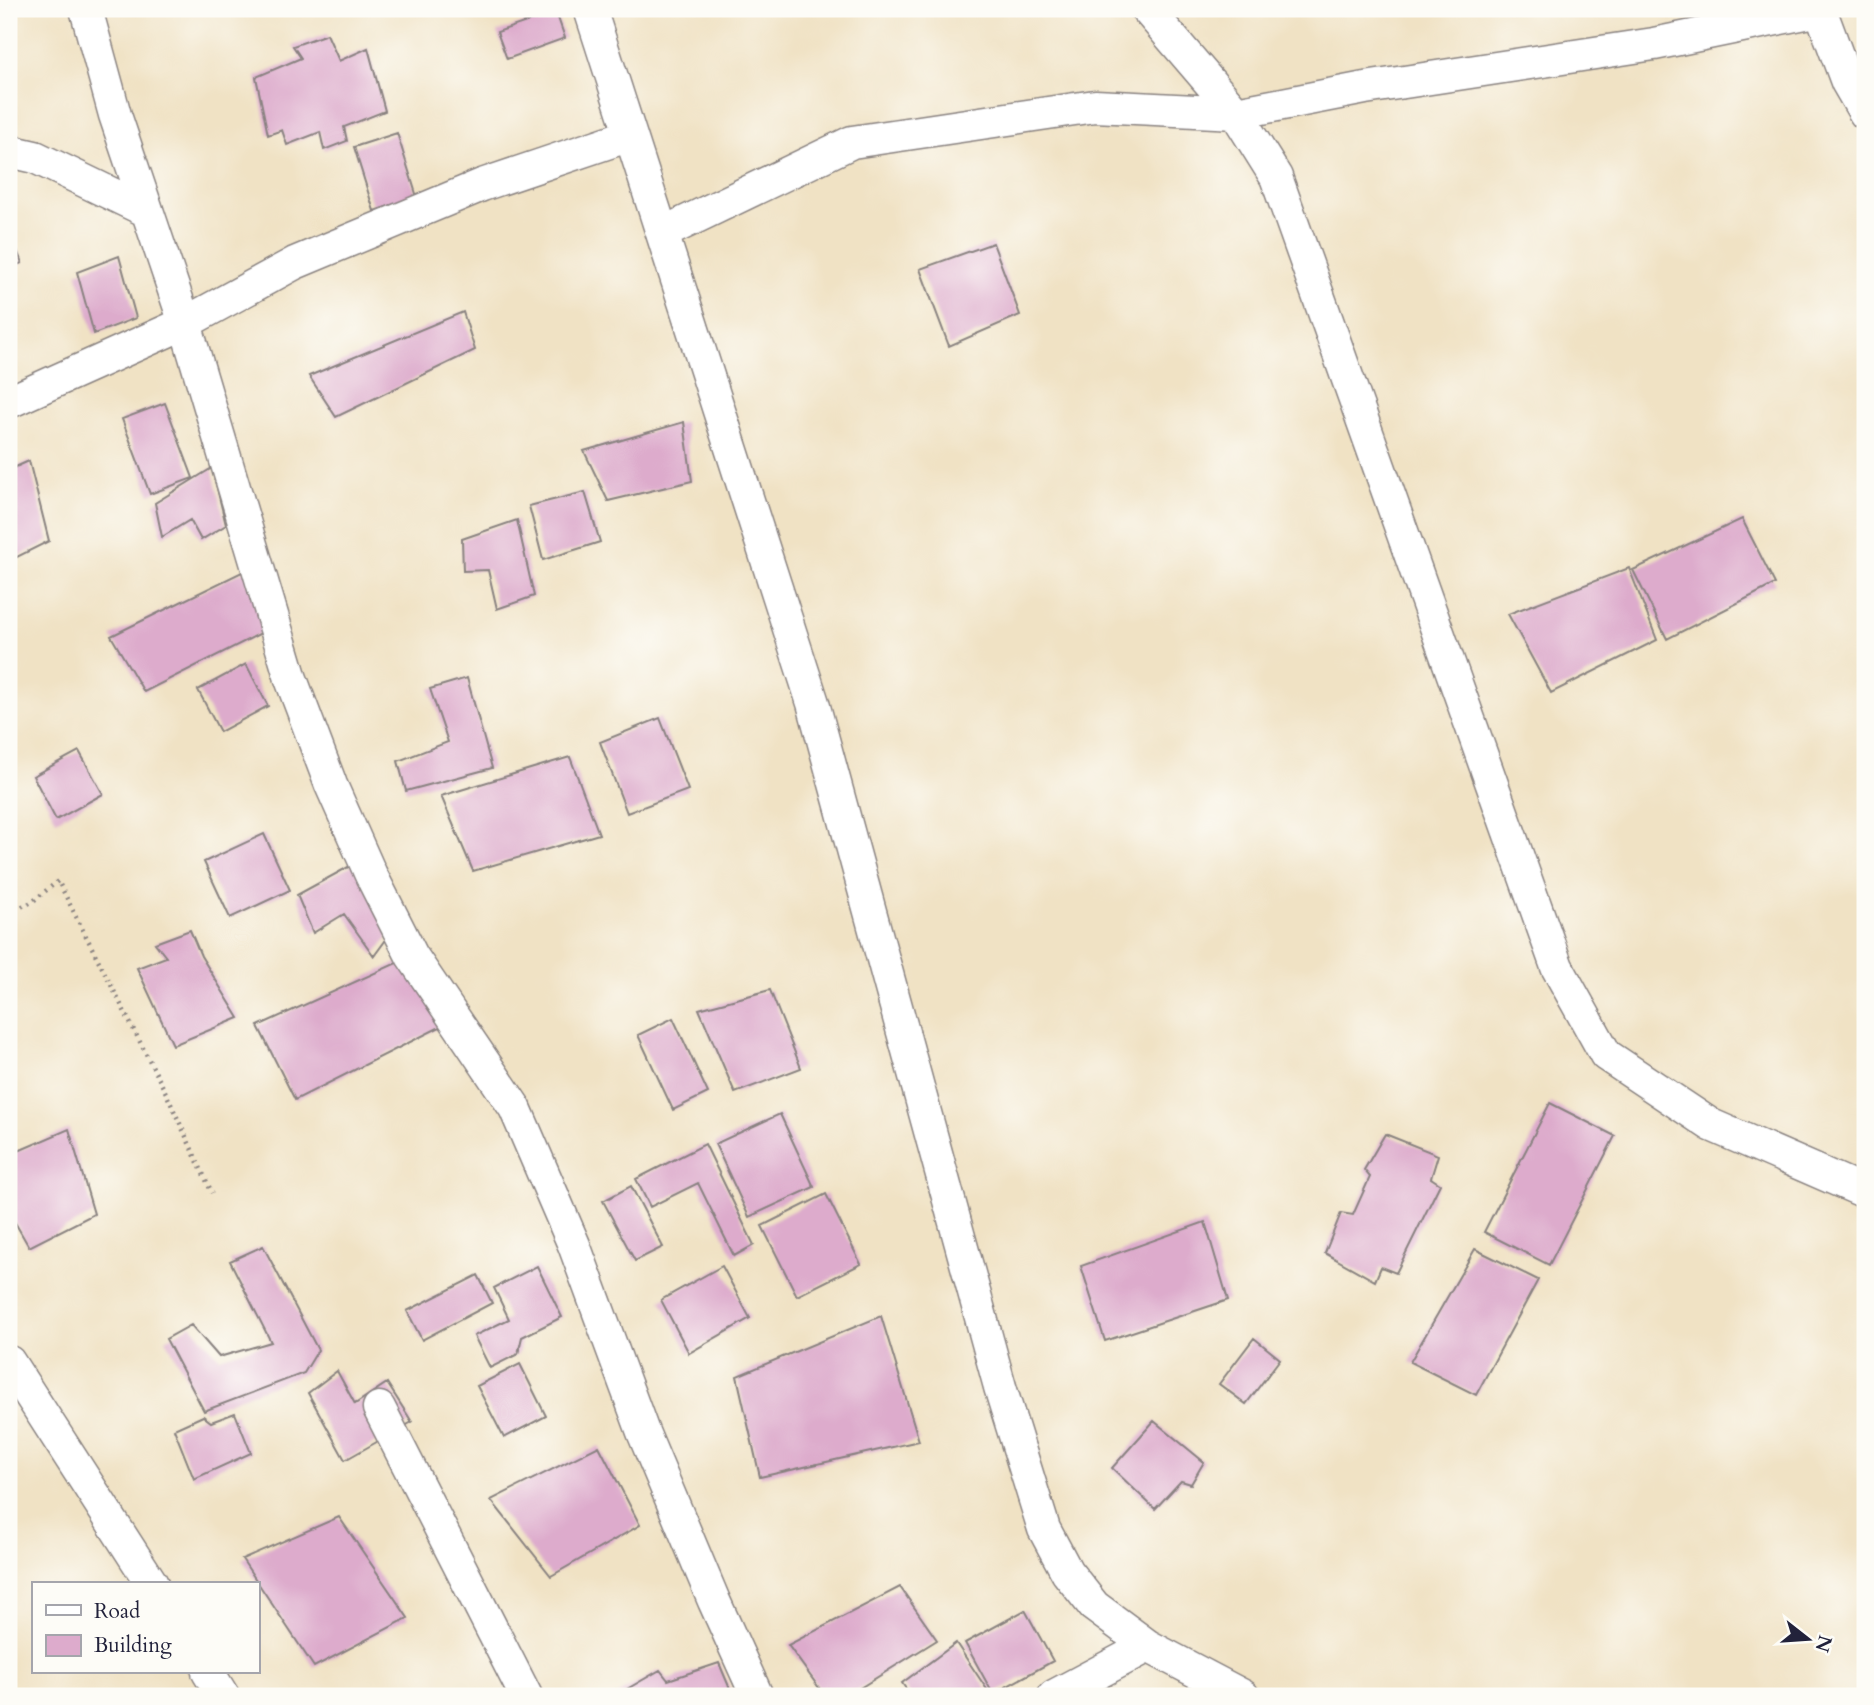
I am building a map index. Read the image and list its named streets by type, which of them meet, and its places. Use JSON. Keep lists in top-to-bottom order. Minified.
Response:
{"legend":["Road","Building"],"north":"right"}
